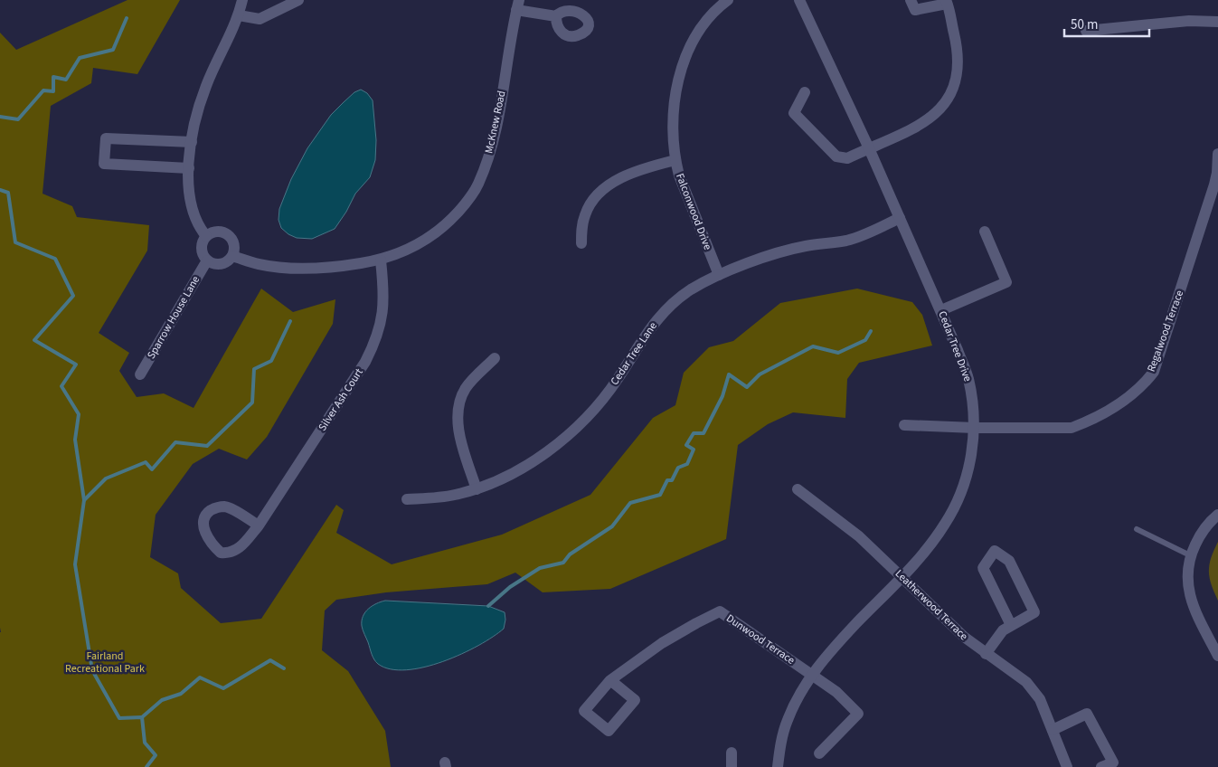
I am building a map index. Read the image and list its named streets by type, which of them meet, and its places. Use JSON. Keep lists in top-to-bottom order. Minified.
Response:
{"streets":{"street":["McKnew Road","Falconwood Drive","Sparrow House Lane","Regalwood Terrace","Cedar Tree Drive","Cedar Tree Lane","Silver Ash Court","Leatherwood Terrace","Dunwood Terrace"]},"crossings":[["McKnew Road","Sparrow House Lane"],["McKnew Road","Silver Ash Court"],["Falconwood Drive","Cedar Tree Lane"],["Regalwood Terrace","Cedar Tree Drive"],["Cedar Tree Drive","Cedar Tree Lane"],["Cedar Tree Drive","Leatherwood Terrace"],["Cedar Tree Drive","Dunwood Terrace"]],"parks":["Fairland Recreational Park"],"scale_bar":"50 m"}
